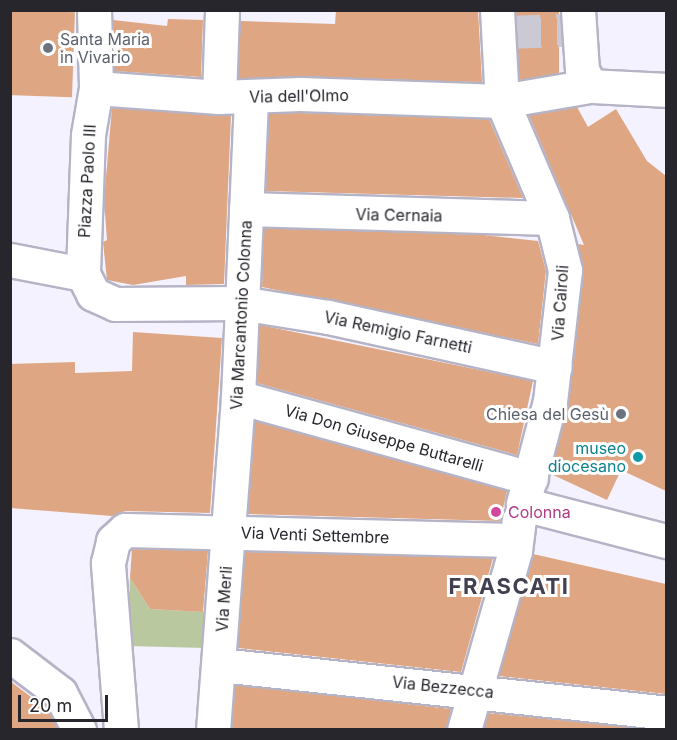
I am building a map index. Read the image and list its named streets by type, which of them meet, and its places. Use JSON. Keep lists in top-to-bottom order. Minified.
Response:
{"streets":{"street":["Via dell'Olmo","Piazza Paolo III","Via Cernaia","Via Cairoli","Via Marcantonio Colonna","Via Remigio Farnetti","Via Don Giuseppe Buttarelli","Via Venti Settembre","Via Merli","Via Bezzecca"]},"crossings":[["Via dell'Olmo","Piazza Paolo III"],["Via dell'Olmo","Via Cairoli"],["Via dell'Olmo","Via Marcantonio Colonna"],["Piazza Paolo III","Via Remigio Farnetti"],["Via Cernaia","Via Cairoli"],["Via Cernaia","Via Marcantonio Colonna"],["Via Cairoli","Via Remigio Farnetti"],["Via Cairoli","Via Don Giuseppe Buttarelli"],["Via Cairoli","Via Venti Settembre"],["Via Cairoli","Via Bezzecca"],["Via Marcantonio Colonna","Via Remigio Farnetti"],["Via Marcantonio Colonna","Via Don Giuseppe Buttarelli"],["Via Marcantonio Colonna","Via Venti Settembre"],["Via Marcantonio Colonna","Via Merli"],["Via Venti Settembre","Via Merli"],["Via Merli","Via Bezzecca"]],"districts":["FRASCATI"],"places":["Santa Maria in Vivario","Chiesa del Gesù","museo diocesano","Colonna"],"scale_bar":"20 m"}
